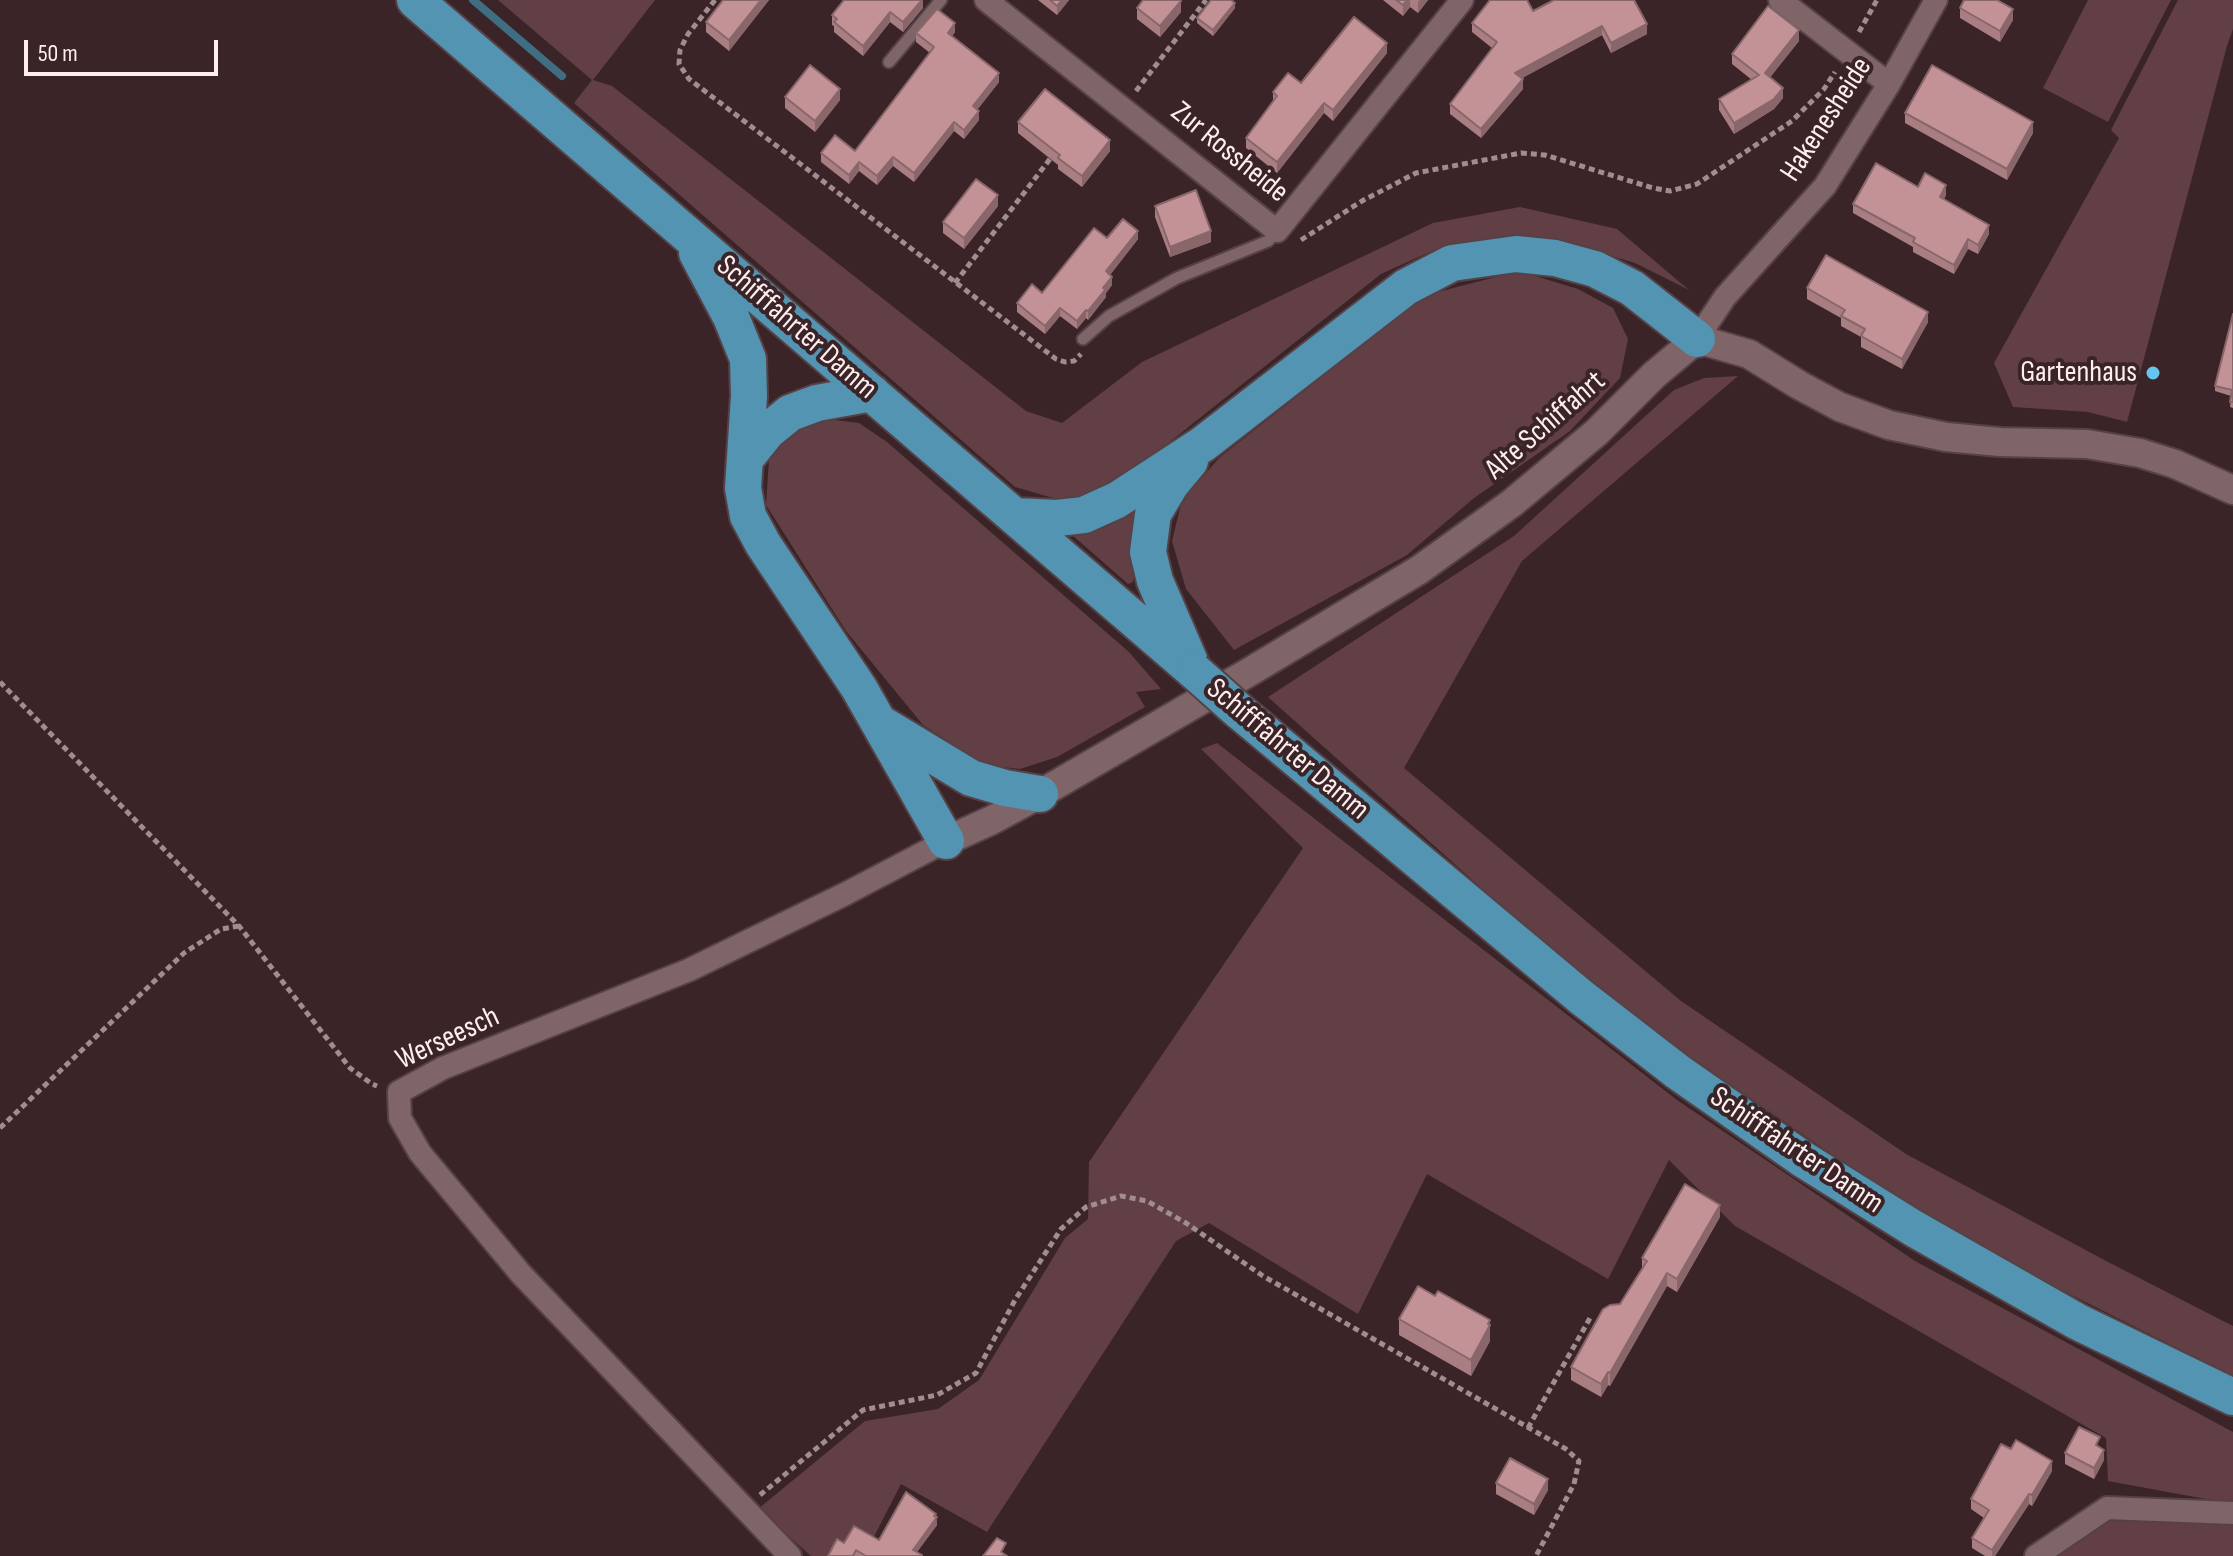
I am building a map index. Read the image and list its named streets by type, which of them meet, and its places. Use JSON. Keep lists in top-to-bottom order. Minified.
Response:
{"streets":{"highway":["Schifffahrter Damm"],"street":["Hakenesheide","Zur Rossheide","Alte Schiffahrt","Werseesch"]},"crossings":[["Hakenesheide","Alte Schiffahrt"],["Alte Schiffahrt","Werseesch"]],"places":["Gartenhaus"],"scale_bar":"50 m"}
